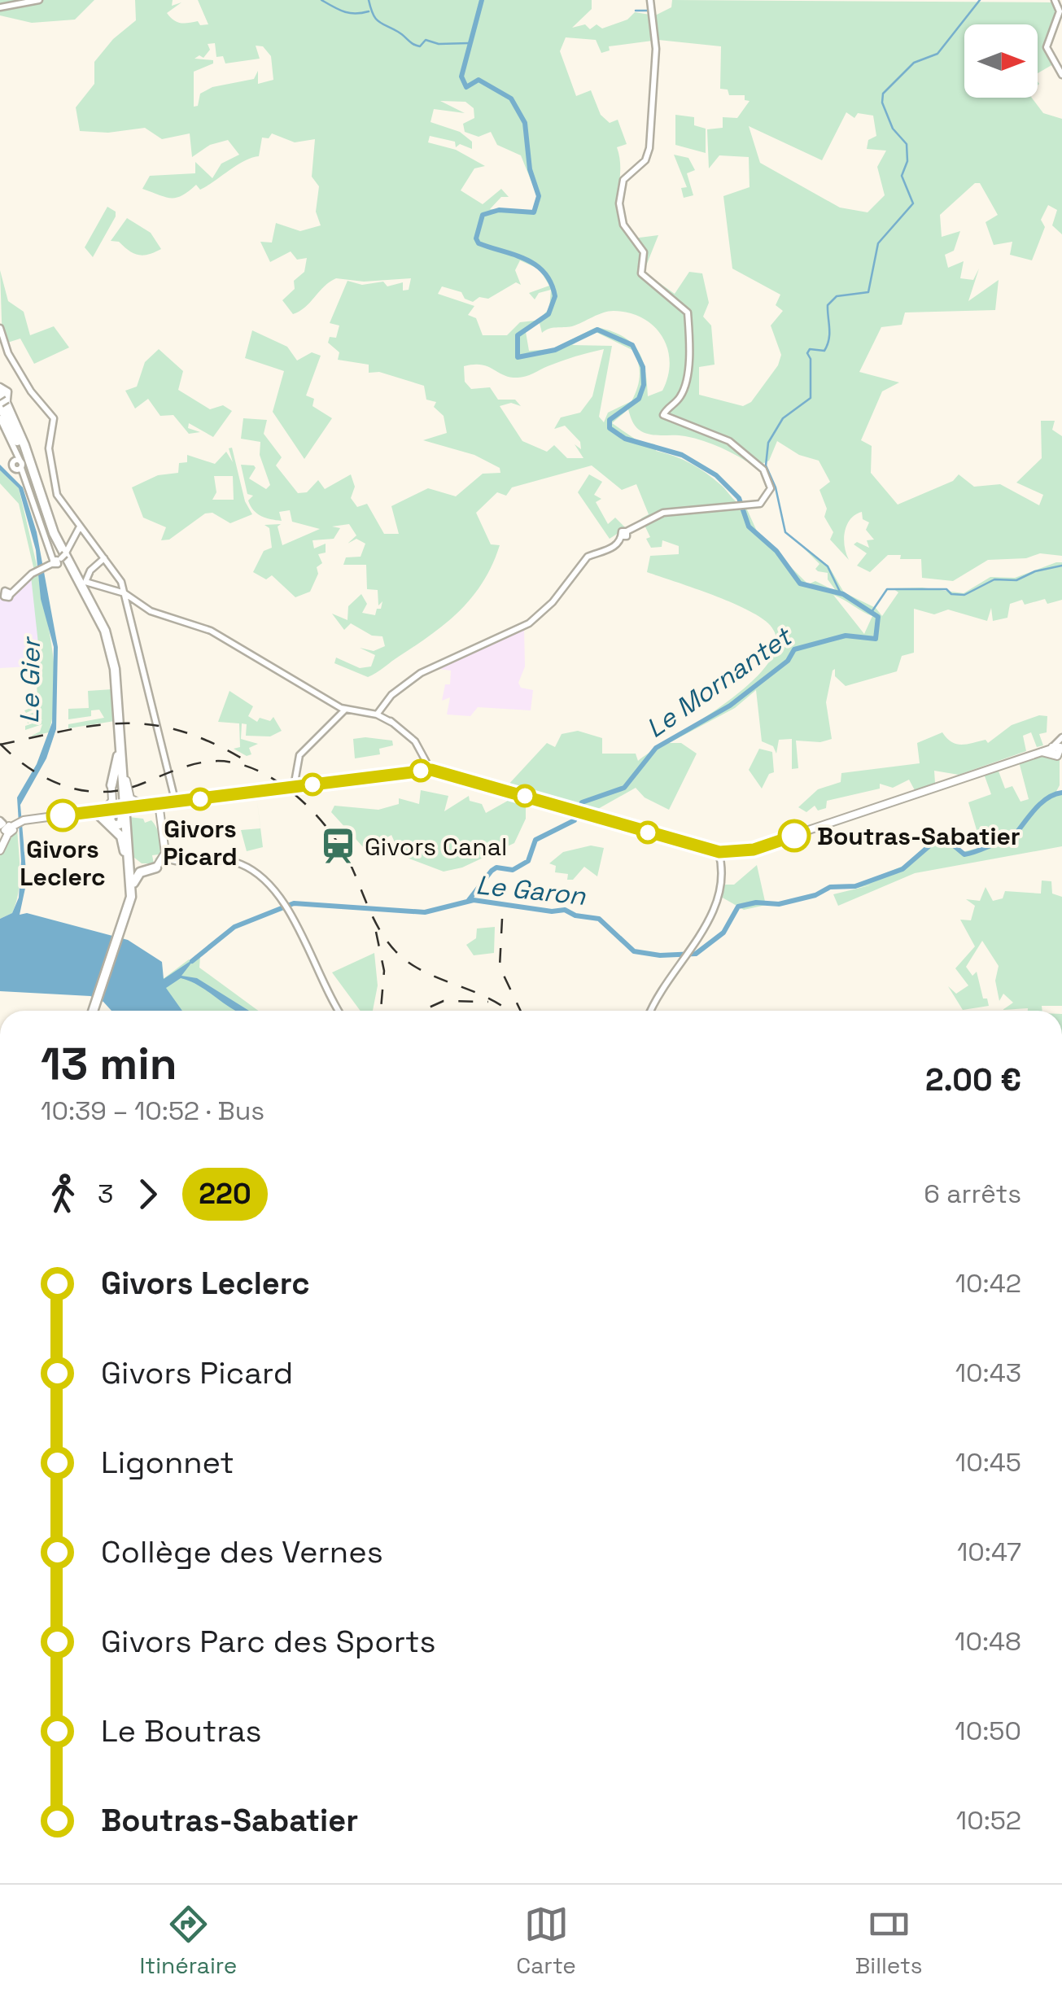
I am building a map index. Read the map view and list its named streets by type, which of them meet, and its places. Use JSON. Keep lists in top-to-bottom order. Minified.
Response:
{"water":["Le Gier","Le Mornantet","Le Garon"],"places":{"other":["Givors Picard","Givors Leclerc","Boutras-Sabatier"],"station":["Givors Canal"]},"lines":["bus line 220"],"north":"right","page":{"heading":["13 min","10:39 – 10:52 · Bus","2.00 €"],"legs":["3","220","6 arrêts"],"list":[{"name":"Givors Leclerc","value":"10:42"},{"name":"Givors Picard","value":"10:43"},{"name":"Ligonnet","value":"10:45"},{"name":"Collège des Vernes","value":"10:47"},{"name":"Givors Parc des Sports","value":"10:48"},{"name":"Le Boutras","value":"10:50"},{"name":"Boutras-Sabatier","value":"10:52"}],"tabs":["Itinéraire","Carte","Billets"]}}
